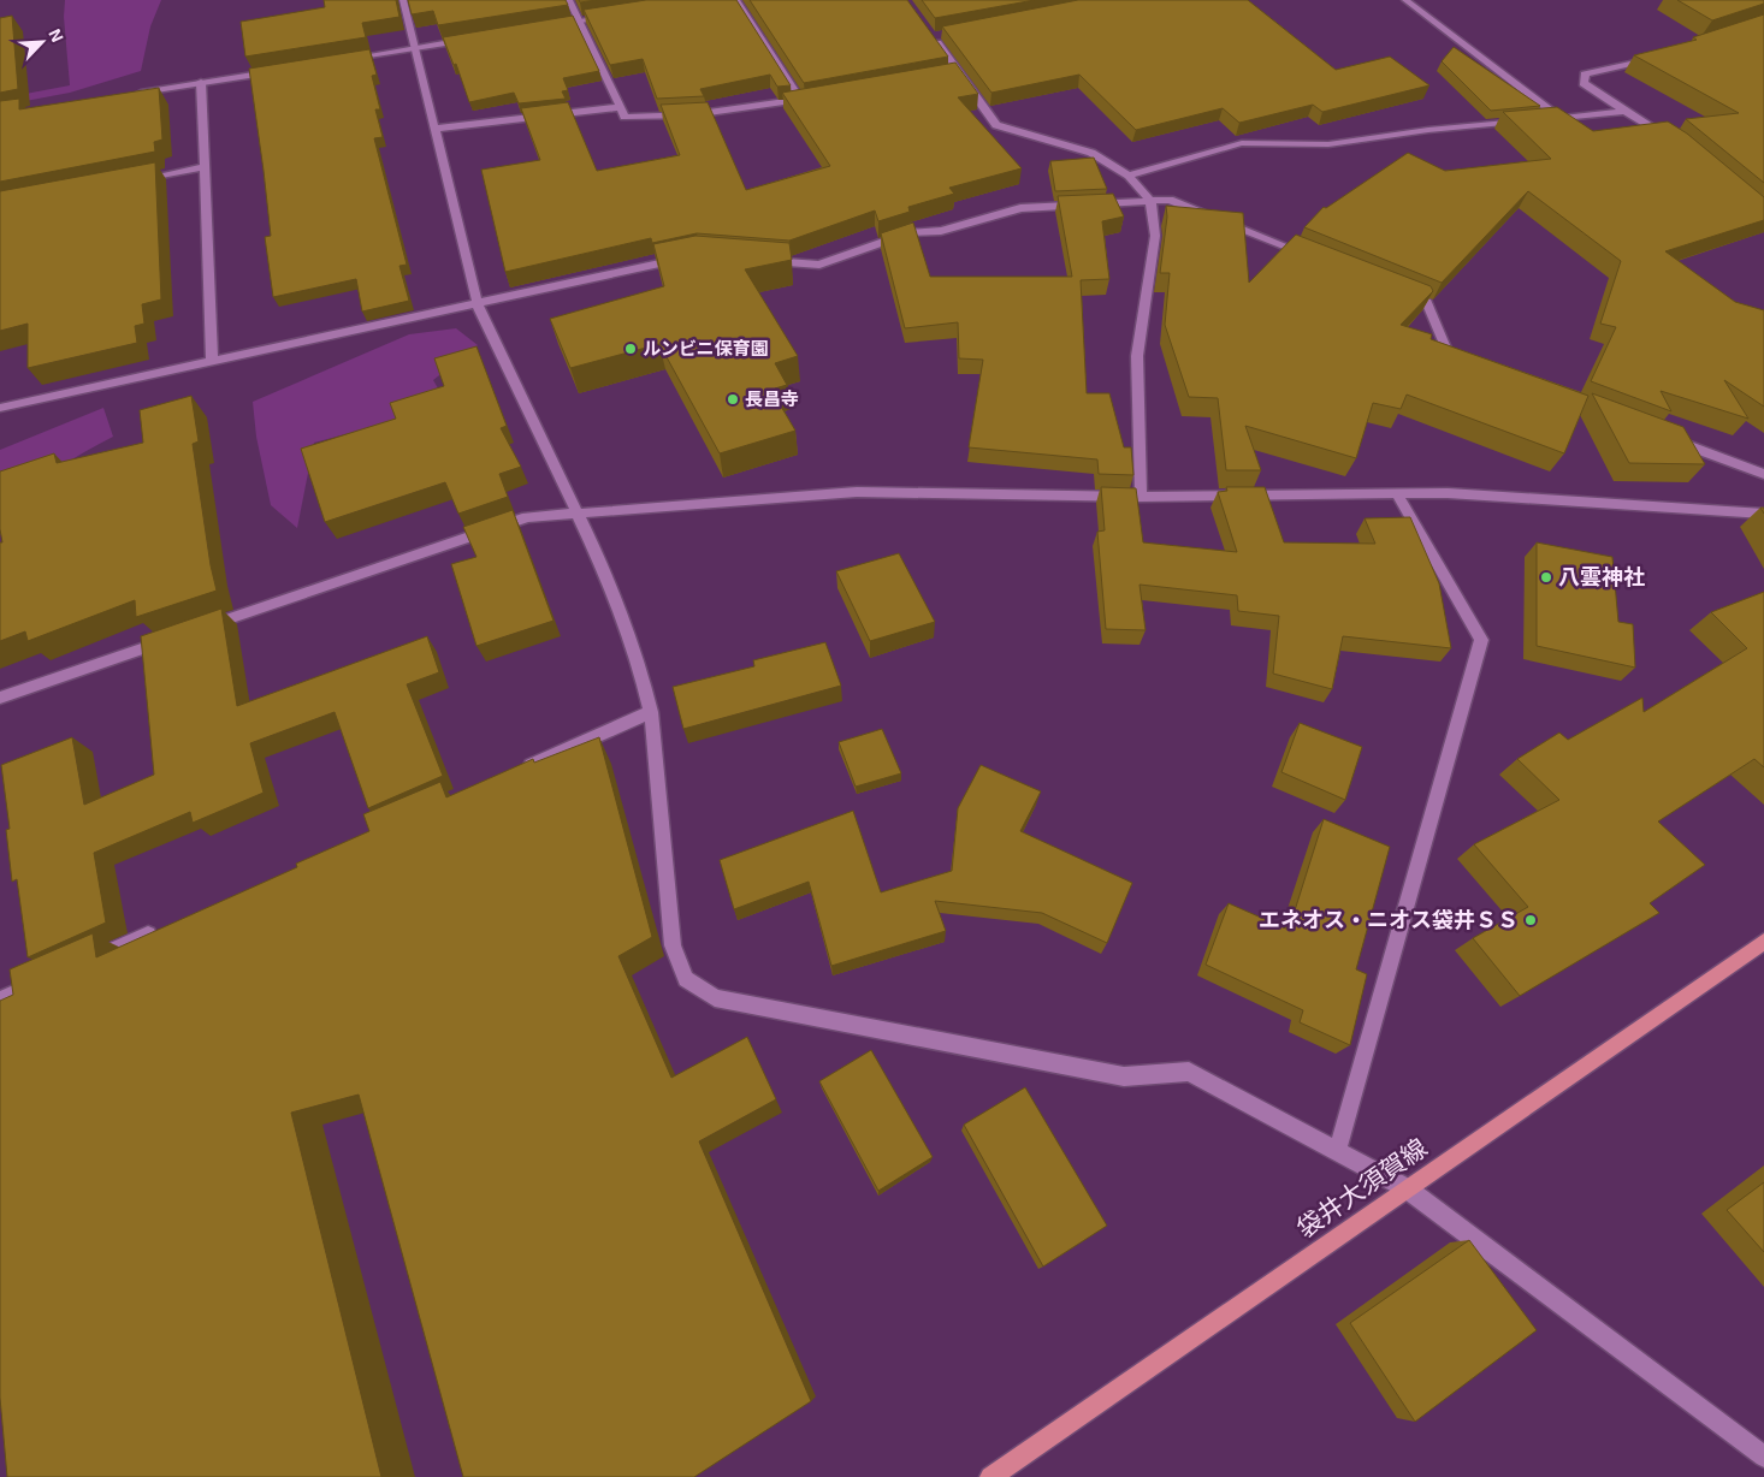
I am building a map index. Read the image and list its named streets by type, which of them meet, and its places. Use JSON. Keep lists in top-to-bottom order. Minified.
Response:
{"streets":{"main road":["袋井大須賀線"]},"places":["ルンビニ保育園","長昌寺","八雲神社","エネオス・ニオス袋井ＳＳ"],"north":"top right"}
